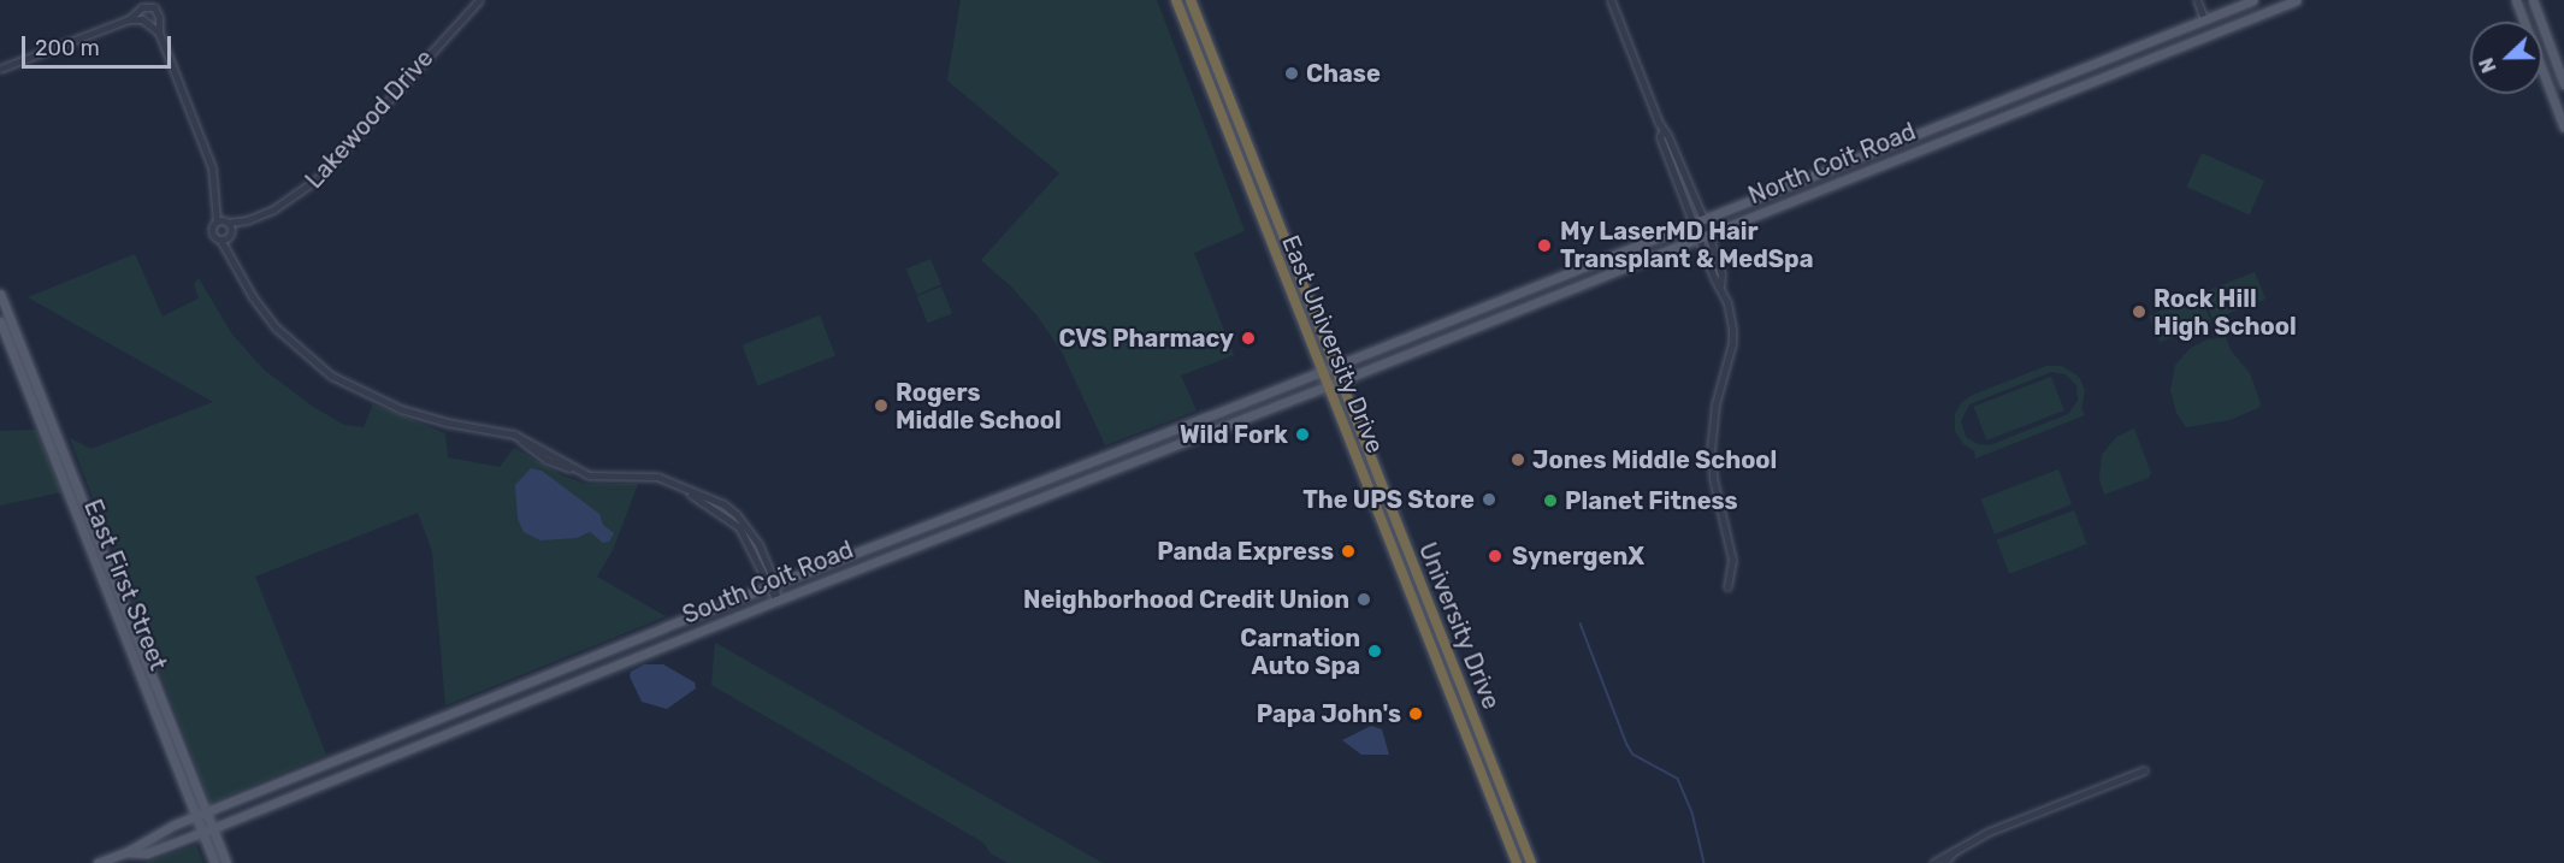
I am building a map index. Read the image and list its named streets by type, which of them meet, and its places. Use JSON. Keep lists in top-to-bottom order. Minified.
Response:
{"streets":{"highway":["East University Drive","University Drive"],"main road":["North Coit Road","South Coit Road","East First Street"],"street":["Lakewood Drive"]},"crossings":[["North Coit Road","South Coit Road"],["North Coit Road","University Drive"],["East University Drive","South Coit Road"],["South Coit Road","East First Street"],["South Coit Road","University Drive"]],"places":["Chase","My LaserMD Hair Transplant & MedSpa","Rock Hill High School","CVS Pharmacy","Rogers Middle School","Wild Fork","Jones Middle School","The UPS Store","Planet Fitness","Panda Express","SynergenX","Neighborhood Credit Union","Carnation Auto Spa","Papa John's"],"scale_bar":"200 m","north":"left"}
